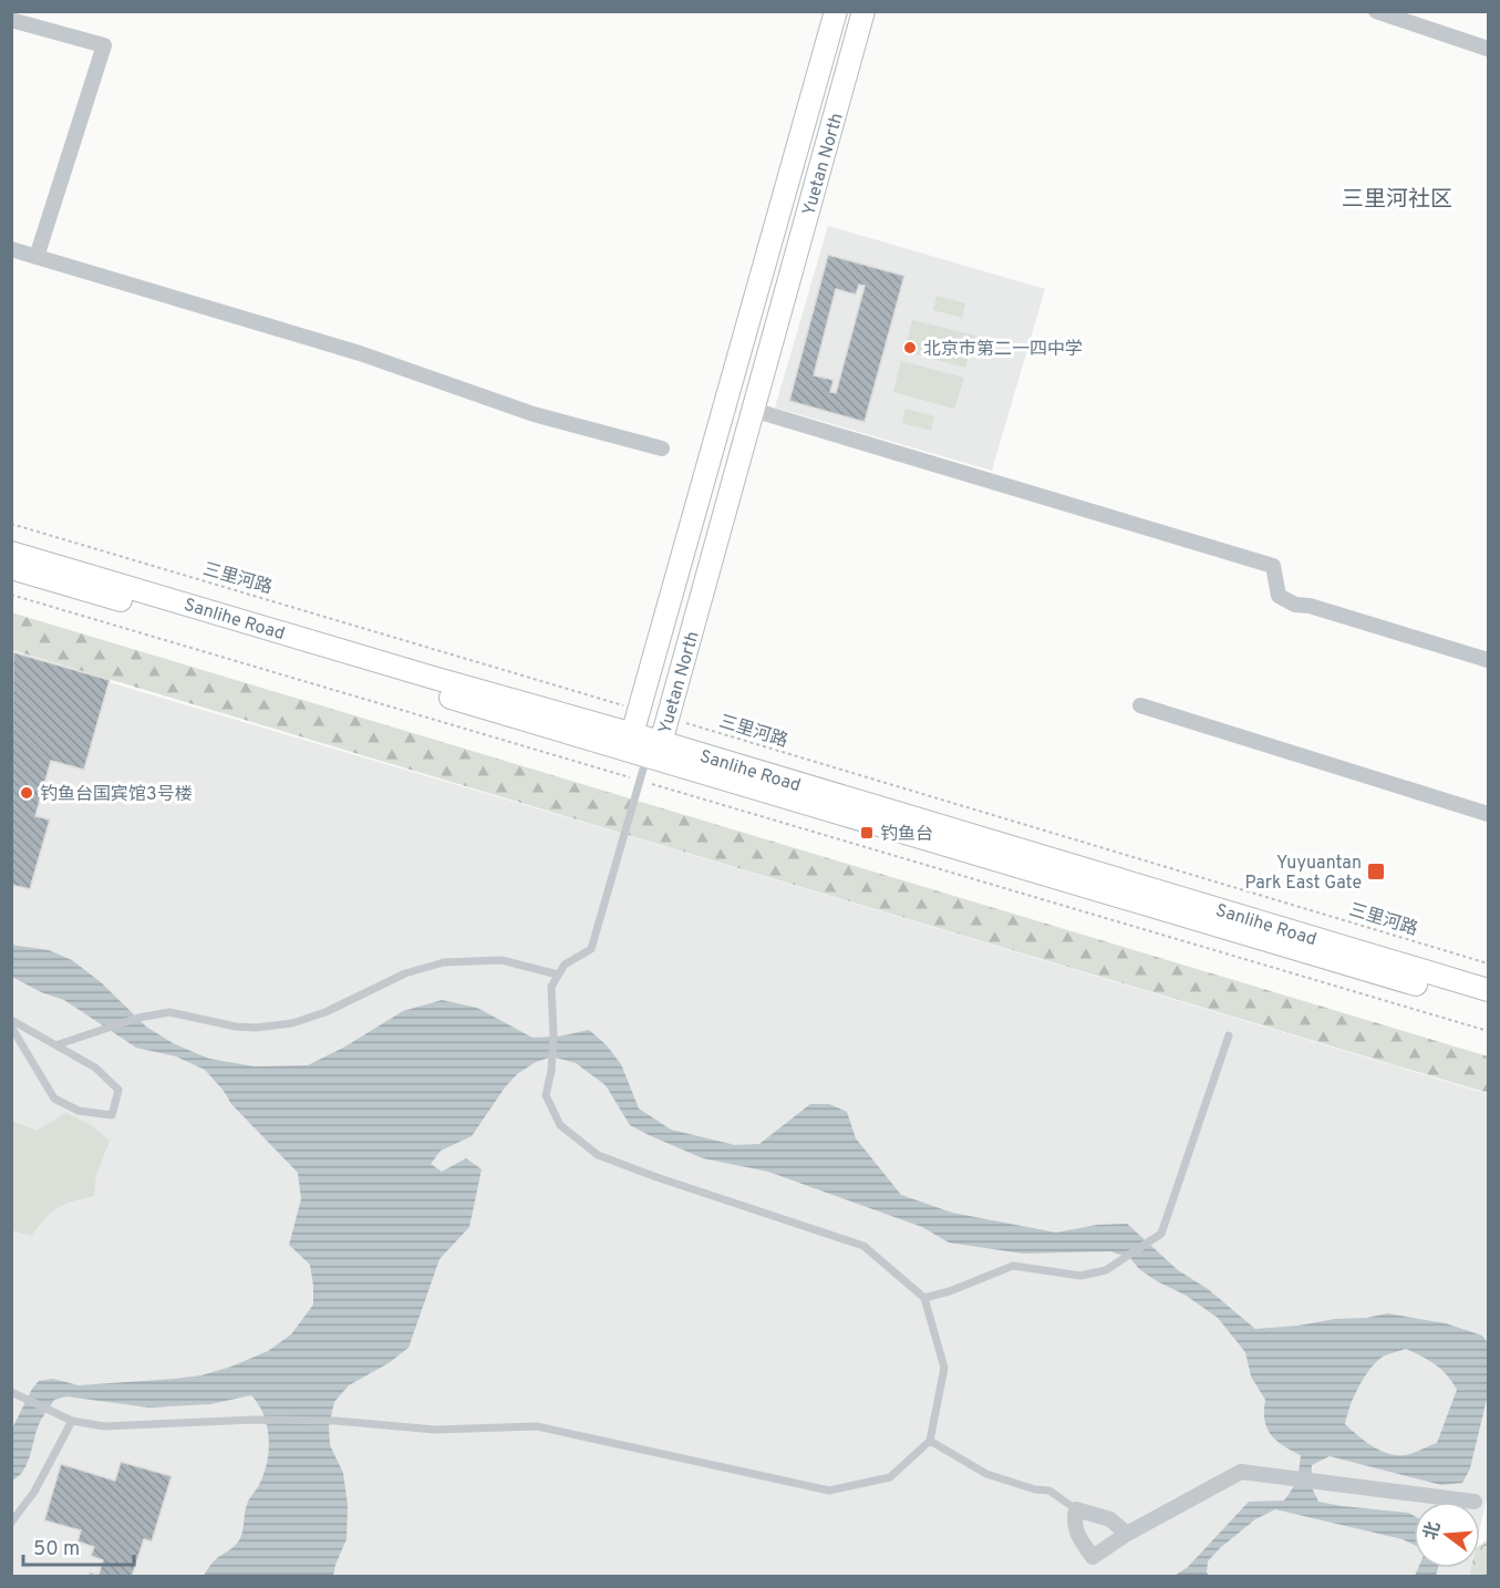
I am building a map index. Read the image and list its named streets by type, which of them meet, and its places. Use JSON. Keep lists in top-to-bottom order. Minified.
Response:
{"streets":{"main road":["Yuetan North","Sanlihe Road"],"path":["三里河路"]},"crossings":[["Yuetan North","三里河路"],["Yuetan North","Sanlihe Road"]],"districts":["三里河社区"],"places":{"other":["北京市第二一四中学","钓鱼台国宾馆3号楼"],"transit":["钓鱼台","Yuyuantan Park East Gate"]},"scale_bar":"50 m","north":"left"}
